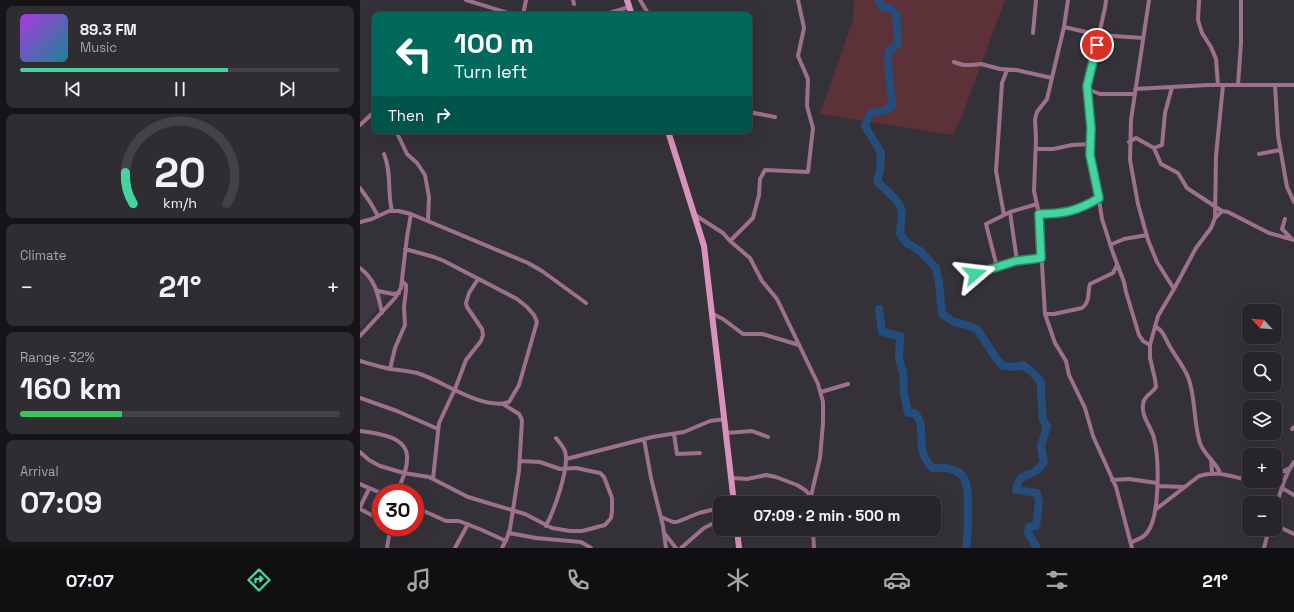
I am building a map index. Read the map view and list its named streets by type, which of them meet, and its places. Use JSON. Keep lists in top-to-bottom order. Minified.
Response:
{"north":"top left","page":{"turn":["100 m","Turn left"],"song":["89.3 FM","Music"],"then":"Then","tile":["Climate",["Range · 32%","160 km"],["Arrival","07:09"]],"heat":["−","21°","+"],"map_buttons":["+","−"],"limit":"30","trip":"07:09 · 2 min · 500 m","tabs":["07:07","21°"],"gauge":["20","km/h"]}}
